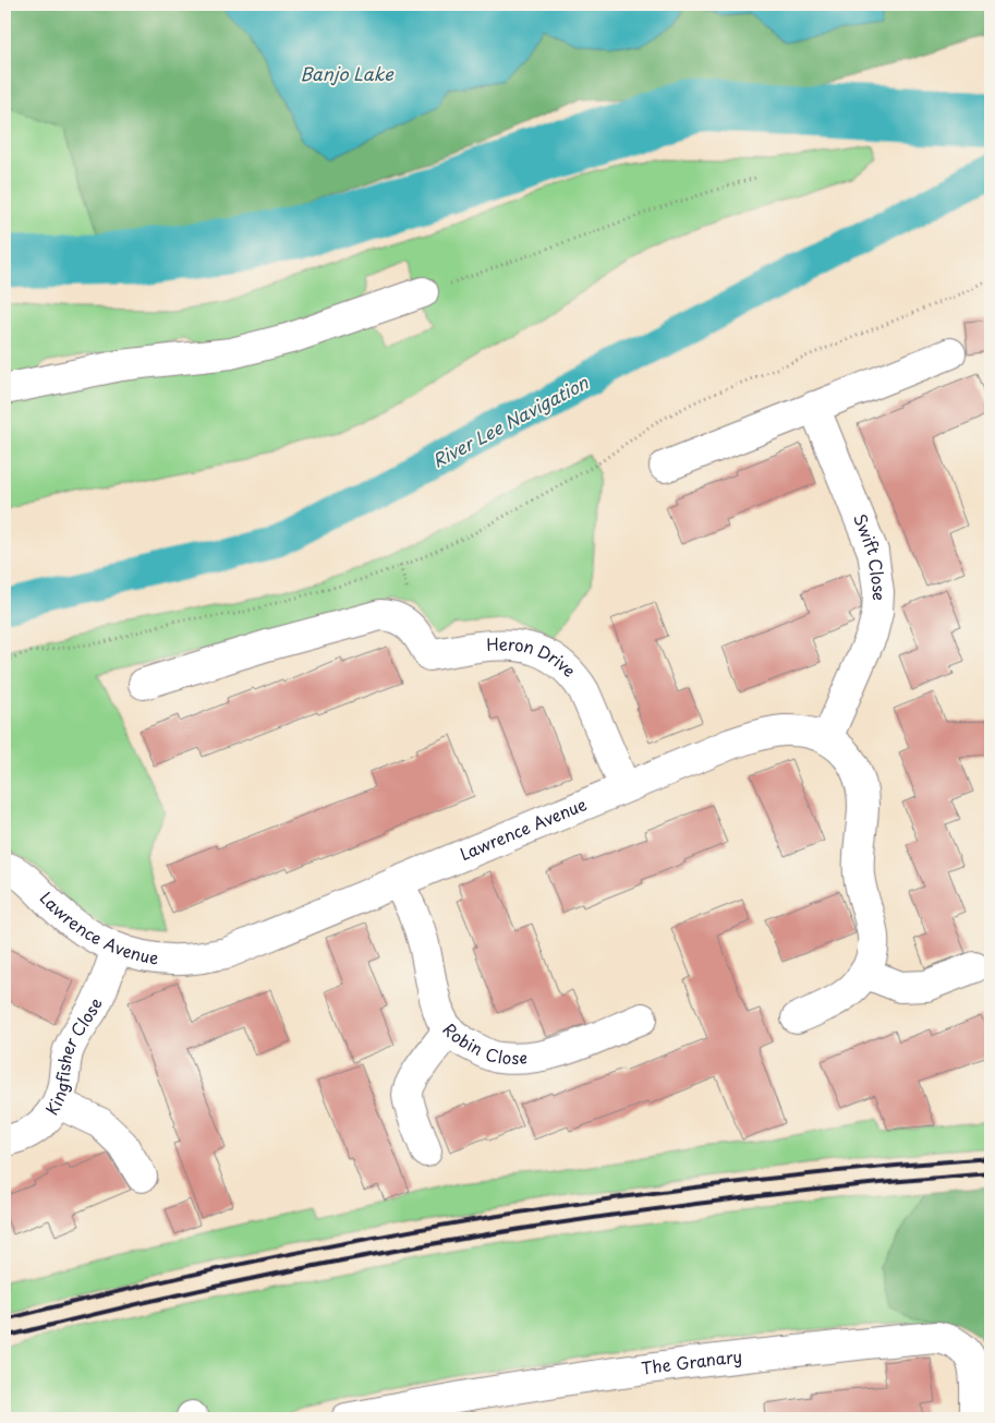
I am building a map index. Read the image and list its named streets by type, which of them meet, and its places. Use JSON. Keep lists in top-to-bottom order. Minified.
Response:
{"streets":{"street":["Swift Close","Heron Drive","Lawrence Avenue","Robin Close","Kingfisher Close","The Granary"]},"crossings":[["Swift Close","Lawrence Avenue"],["Heron Drive","Lawrence Avenue"],["Lawrence Avenue","Robin Close"],["Lawrence Avenue","Kingfisher Close"]],"water":["Banjo Lake","River Lee Navigation"]}
